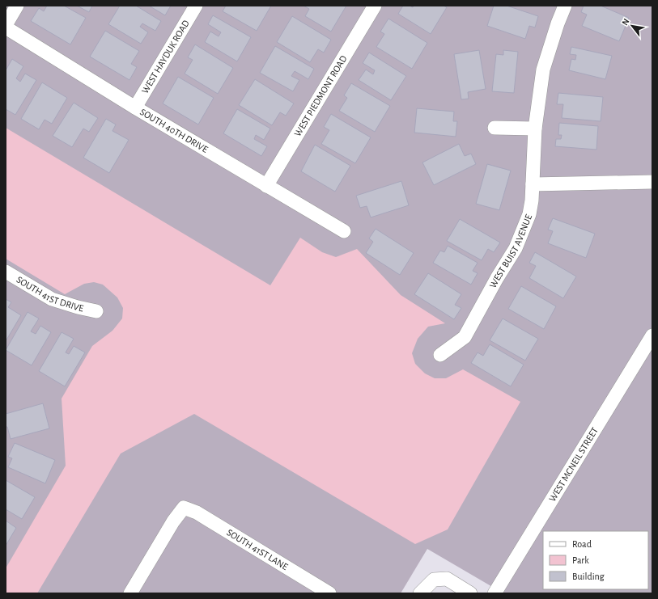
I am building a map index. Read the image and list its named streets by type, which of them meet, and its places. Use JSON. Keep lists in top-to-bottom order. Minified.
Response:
{"streets":{"street":["WEST HAYDUK ROAD","WEST PIEDMONT ROAD","SOUTH 40TH DRIVE","WEST BUIST AVENUE","SOUTH 41ST DRIVE","WEST MCNEIL STREET","SOUTH 41ST LANE"]},"crossings":[["WEST HAYDUK ROAD","SOUTH 40TH DRIVE"],["WEST PIEDMONT ROAD","SOUTH 40TH DRIVE"]],"legend":["Road","Park","Building"],"north":"top left"}
